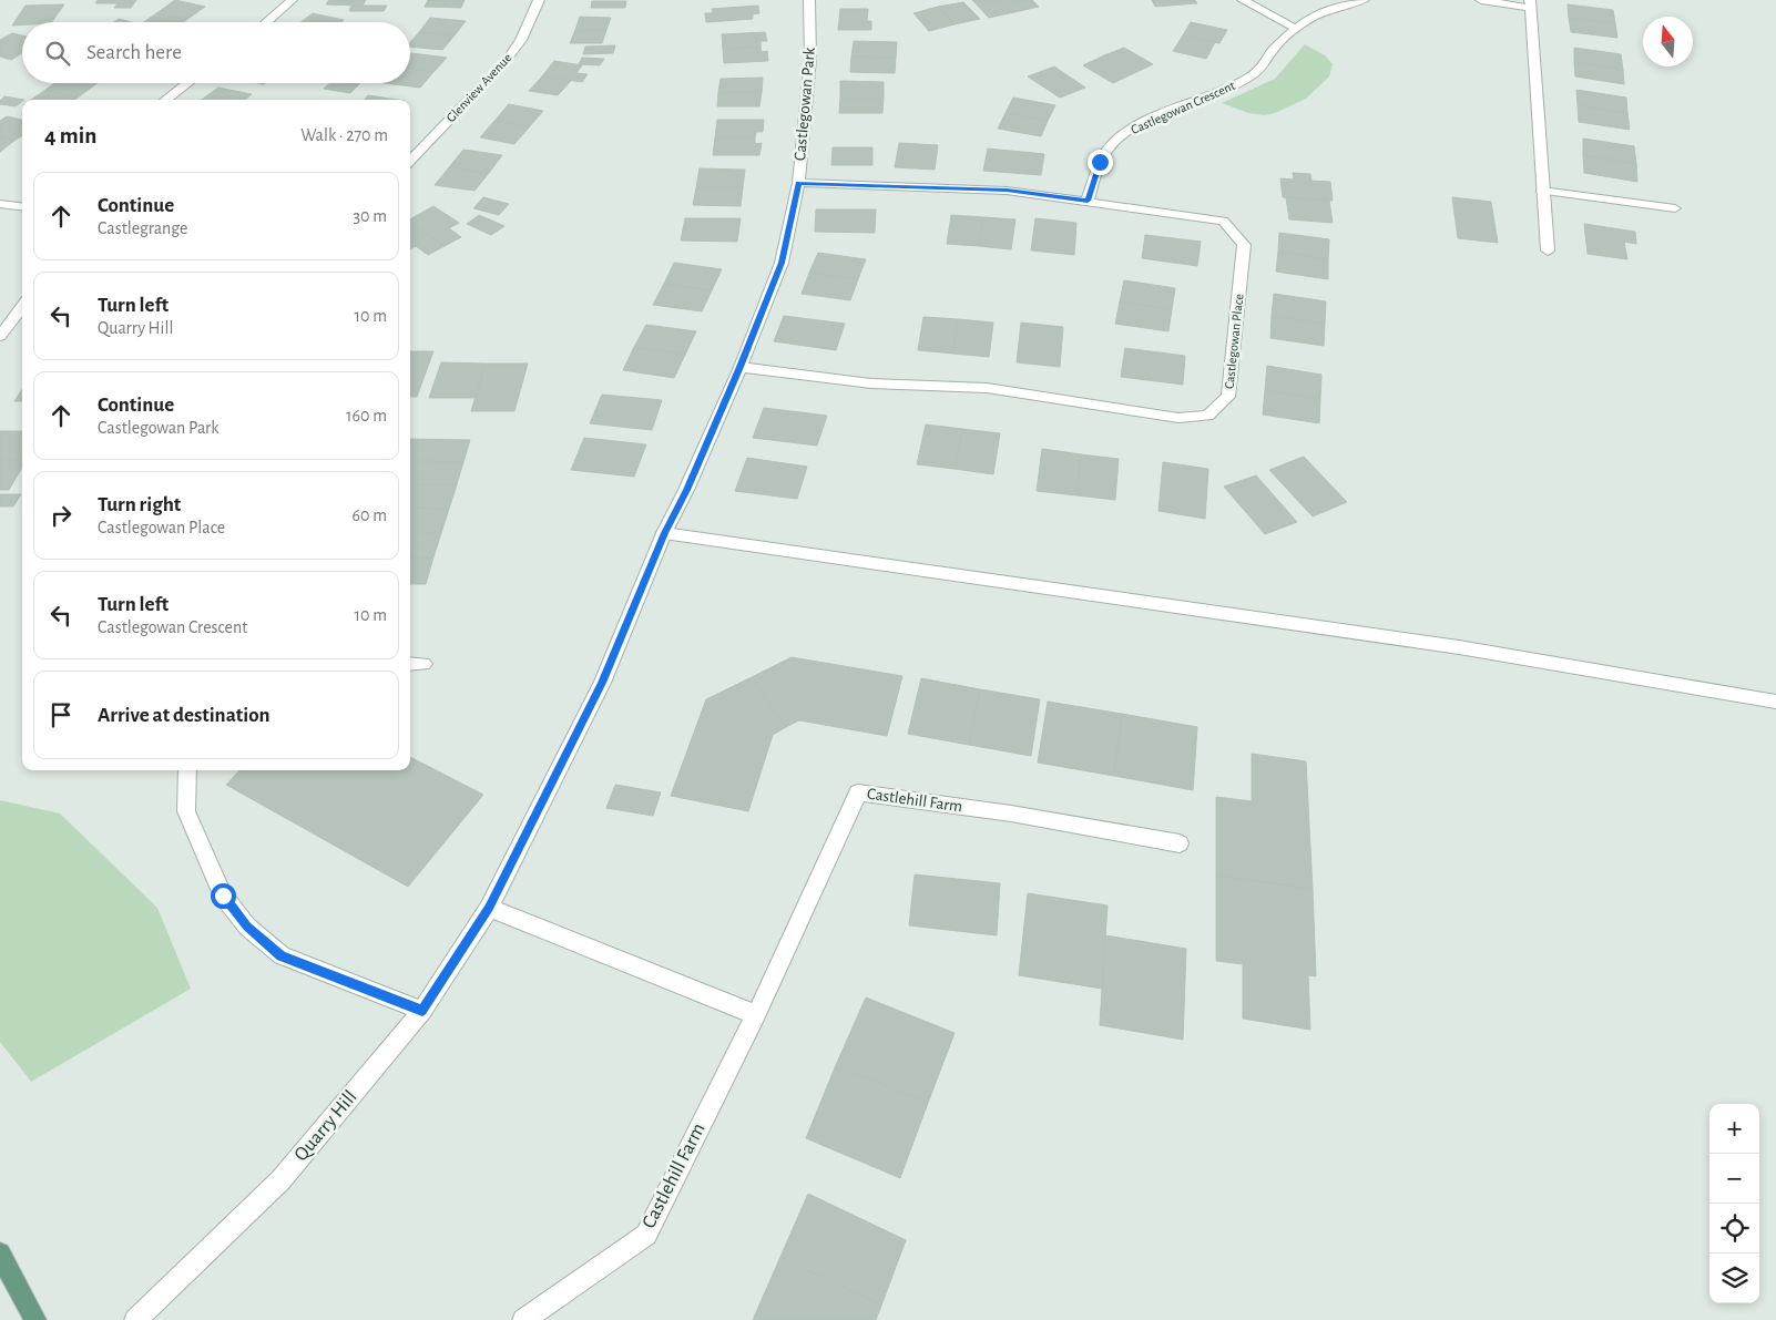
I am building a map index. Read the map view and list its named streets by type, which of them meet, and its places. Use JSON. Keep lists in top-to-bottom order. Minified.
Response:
{"streets":{"street":["Glenview Avenue","Castlegowan Park","Castlegowan Crescent","Castlegowan Place","Castlehill Farm","Quarry Hill"]},"crossings":[["Castlegowan Park","Castlegowan Place"],["Castlegowan Park","Quarry Hill"],["Castlegowan Crescent","Castlegowan Place"]],"north":"top","page":{"search":"Search here","heading":["4 min","Walk · 270 m"],"list":[["Continue","Castlegrange","30 m"],["Turn left","Quarry Hill","10 m"],["Continue","Castlegowan Park","160 m"],["Turn right","Castlegowan Place","60 m"],["Turn left","Castlegowan Crescent","10 m"],"Arrive at destination"],"map_buttons":["+","−"]}}
